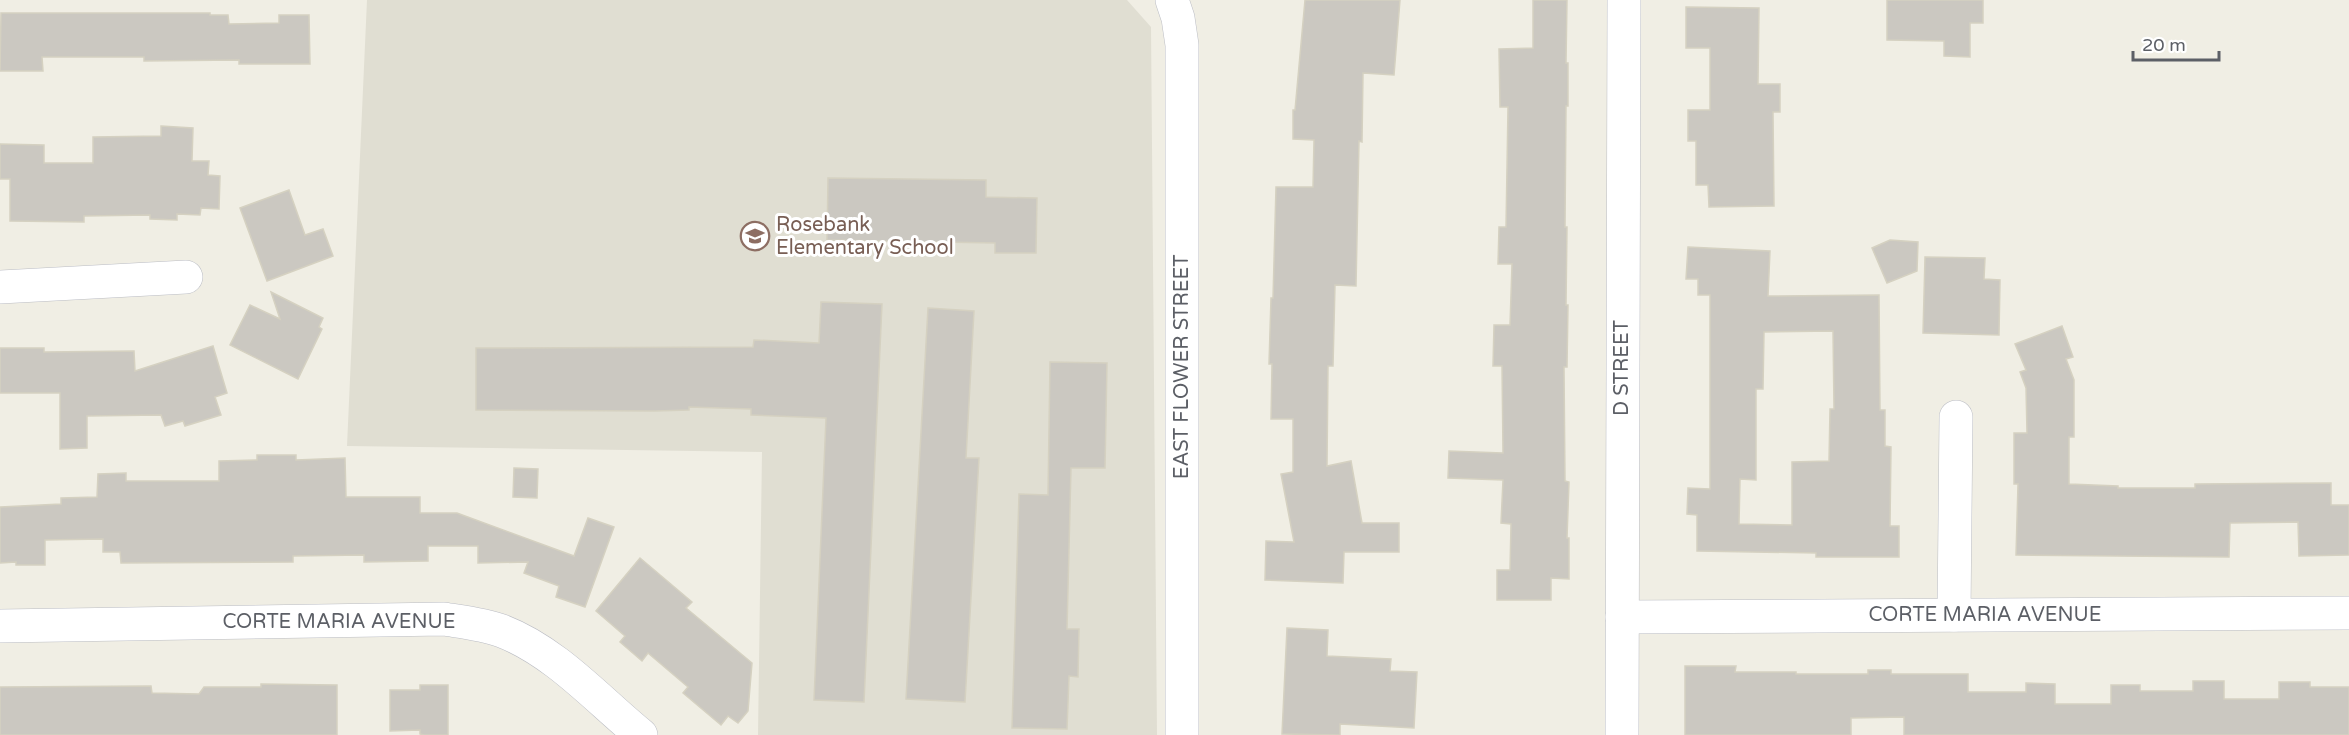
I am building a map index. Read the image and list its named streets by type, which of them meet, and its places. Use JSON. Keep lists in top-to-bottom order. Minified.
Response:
{"streets":{"street":["EAST FLOWER STREET","D STREET","CORTE MARIA AVENUE"]},"crossings":[["D STREET","CORTE MARIA AVENUE"]],"places":{"school or university":["Rosebank Elementary School"]},"scale_bar":"20 m"}
